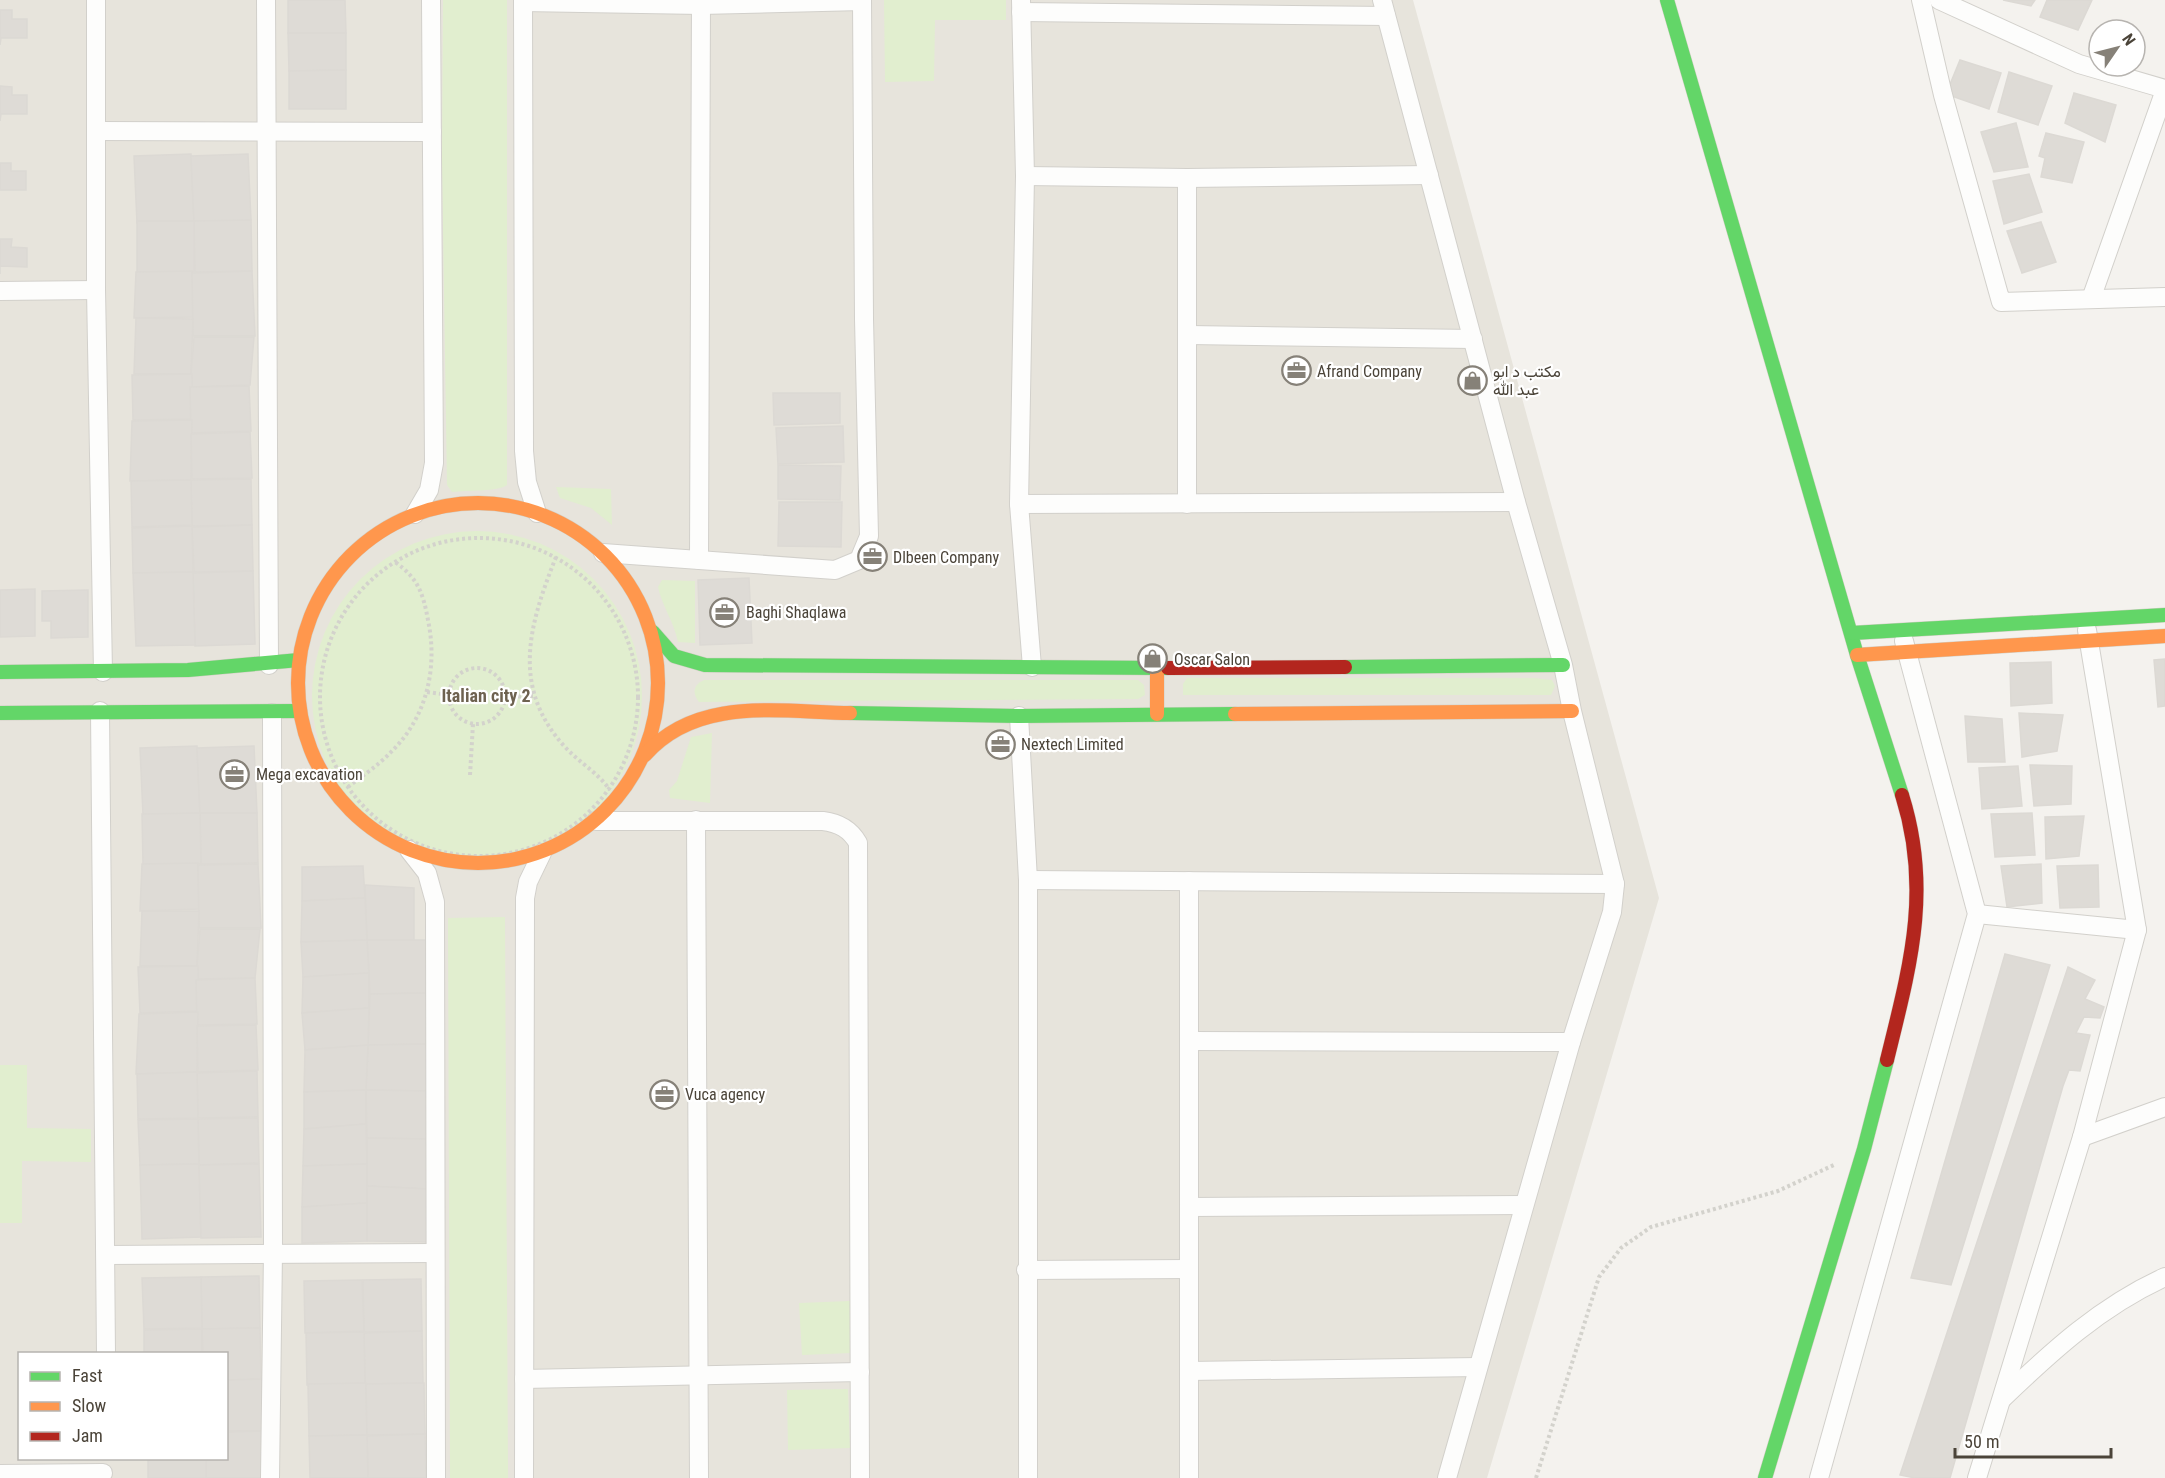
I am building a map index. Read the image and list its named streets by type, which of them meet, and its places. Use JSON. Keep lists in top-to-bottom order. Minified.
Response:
{"districts":["Italian city 2"],"places":{"office":["Afrand Company","Dlbeen Company","Baghi Shaqlawa","Nextech Limited","Mega excavation","Vuca agency"],"shop":["مكتب د ابو عبد الله","Oscar Salon"]},"legend":["Fast","Slow","Jam"],"scale_bar":"50 m","north":"top right"}
